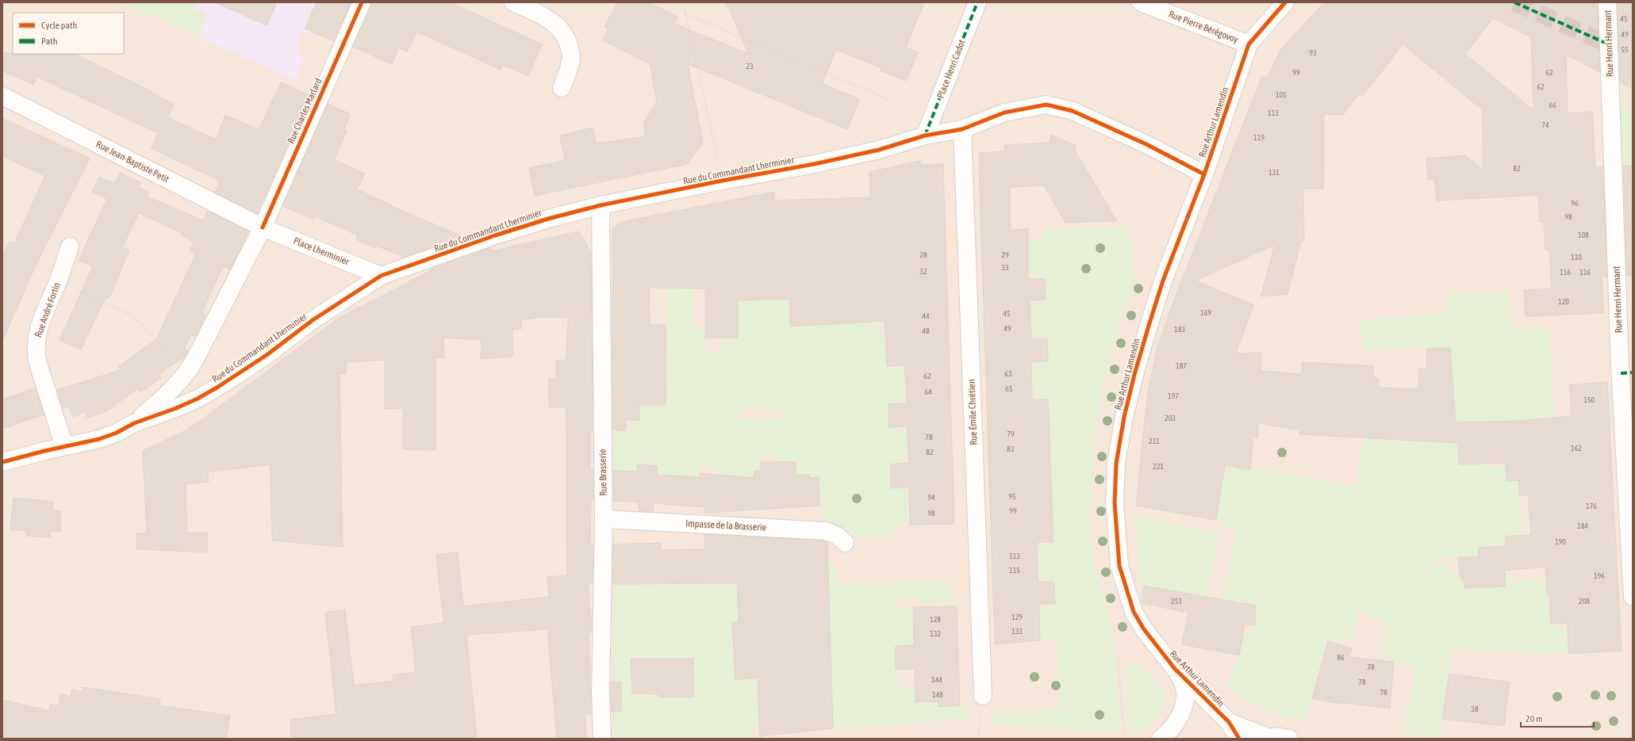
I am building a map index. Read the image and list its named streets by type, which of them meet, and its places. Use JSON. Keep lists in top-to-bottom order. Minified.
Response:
{"streets":{"street":["Rue Pierre Bérégovoy","Rue Henri Hermant","Place Henri Cadot","Rue Charles Marlard","Rue Arthur Lamendin","Rue Jean-Baptiste Petit","Rue du Commandant Lherminier","Place Lherminier","Rue André Fortin","Rue Émile Chrétien","Rue Brasserie","Impasse de la Brasserie"]},"crossings":[["Rue Pierre Bérégovoy","Rue Arthur Lamendin"],["Place Henri Cadot","Rue du Commandant Lherminier"],["Rue Charles Marlard","Rue Jean-Baptiste Petit"],["Rue Charles Marlard","Rue du Commandant Lherminier"],["Rue Charles Marlard","Place Lherminier"],["Rue Arthur Lamendin","Rue du Commandant Lherminier"],["Rue Jean-Baptiste Petit","Place Lherminier"],["Rue du Commandant Lherminier","Place Lherminier"],["Rue du Commandant Lherminier","Rue André Fortin"],["Rue du Commandant Lherminier","Rue Émile Chrétien"],["Rue du Commandant Lherminier","Rue Brasserie"],["Rue Brasserie","Impasse de la Brasserie"]],"house_numbers":["45","49","55","93","23","99","62","62","105","66","113","74","119","82","131","96","98","108","28","29","110","33","32","116","116","120","169","45","44","49","183","48","187","63","62","65","64","197","150","203","79","78","211","162","83","82","221","95","94","176","99","98","184","190","113","115","196","253","208","129","128","133","132","86","78","144","78","78","148","38"],"legend":["Cycle path","Path"],"scale_bar":"20 m"}
